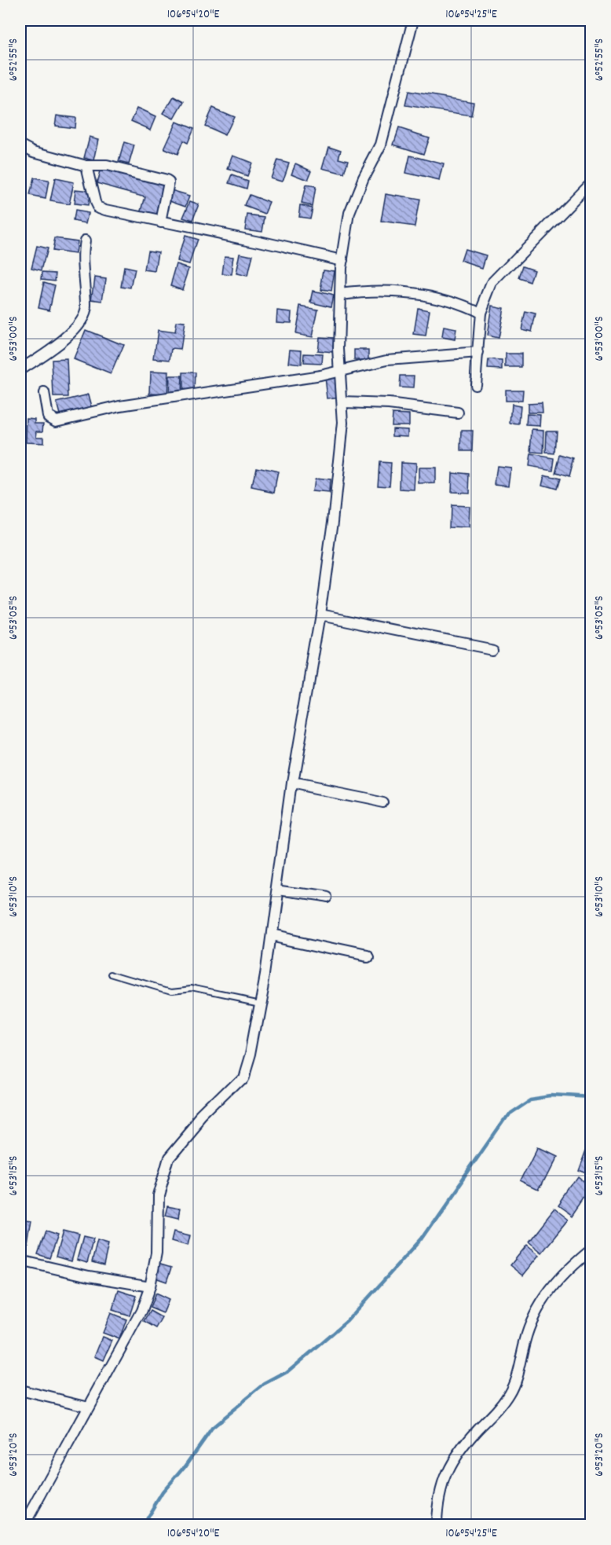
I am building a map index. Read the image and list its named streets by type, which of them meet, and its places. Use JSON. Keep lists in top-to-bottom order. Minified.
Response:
{"coordinates":["106°54'20\"E","106°54'25\"E","6°52'55\"S","6°53'00\"S","6°53'05\"S","6°53'10\"S","6°53'15\"S","6°53'20\"S"]}
